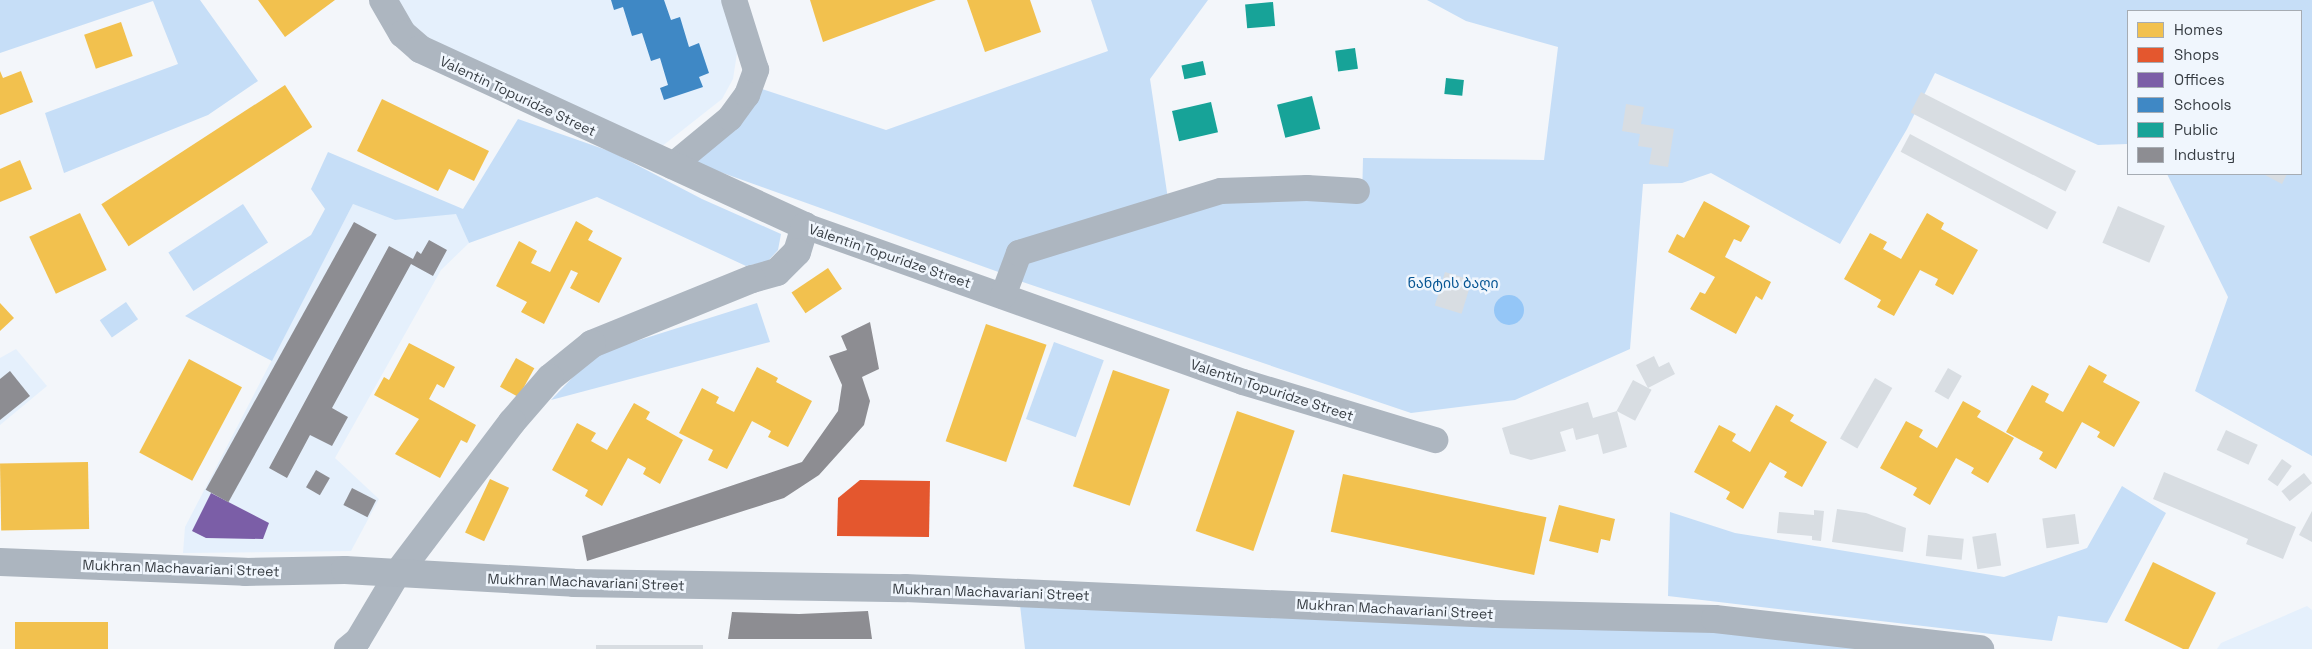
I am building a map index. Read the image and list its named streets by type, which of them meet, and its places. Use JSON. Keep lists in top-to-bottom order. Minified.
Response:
{"streets":{"main road":["Mukhran Machavariani Street"],"street":["Valentin Topuridze Street"]},"parks":["ნანტის ბაღი"],"legend":["Homes","Shops","Offices","Schools","Public","Industry"]}
